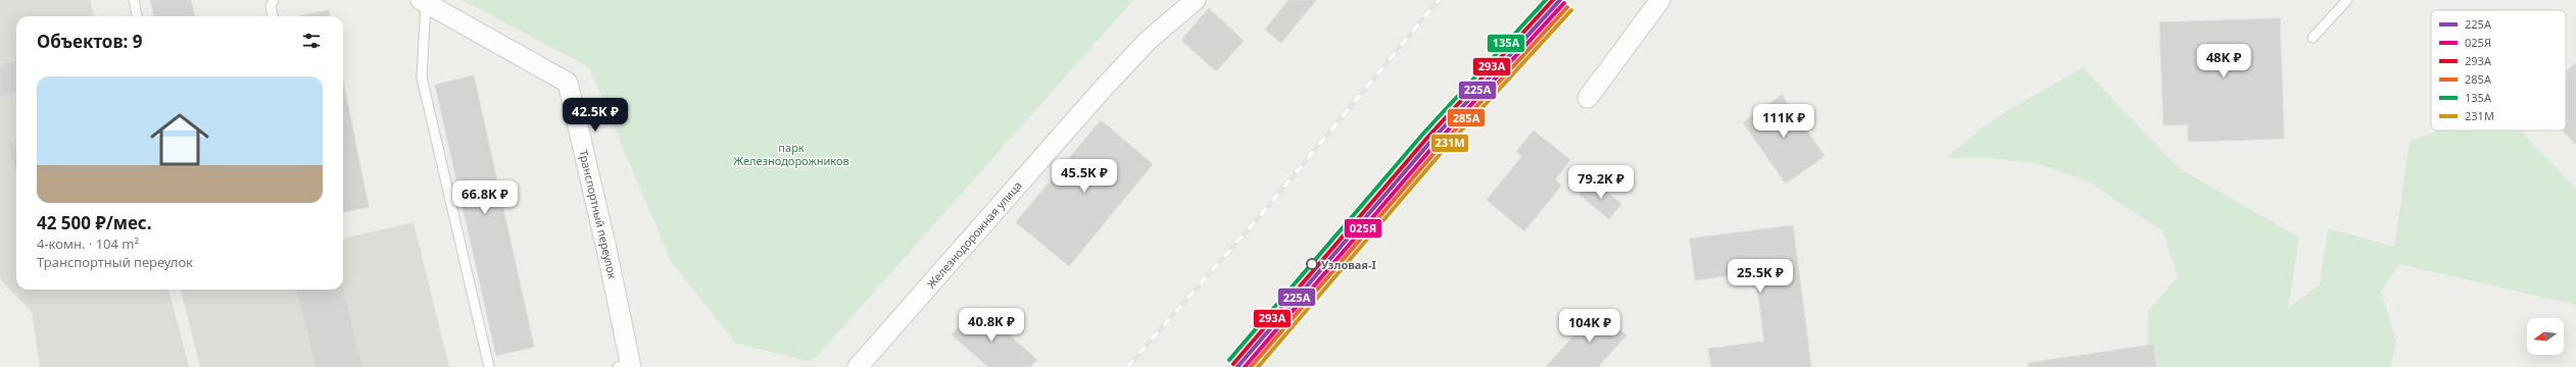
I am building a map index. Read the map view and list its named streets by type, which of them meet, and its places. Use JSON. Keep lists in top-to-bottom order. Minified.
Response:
{"streets":{"street":["Транспортный переулок","Железнодорожная улица"]},"parks":["парк Железнодорожников"],"places":["Узловая-I"],"lines":["transit line 225А","transit line 293А","transit line 135А","transit line 025Я","transit line 285А","transit line 231М"],"legend":["225А","025Я","293А","285А","135А","231М"],"north":"left","page":{"heading":"Объектов: 9","price":["48K ₽","42.5K ₽","111K ₽","45.5K ₽","79.2K ₽","66.8K ₽","25.5K ₽","40.8K ₽","104K ₽"],"list":[{"name":"42 500 ₽/мес.","note":"4-комн. · 104 m² · Транспортный переулок"}]}}
